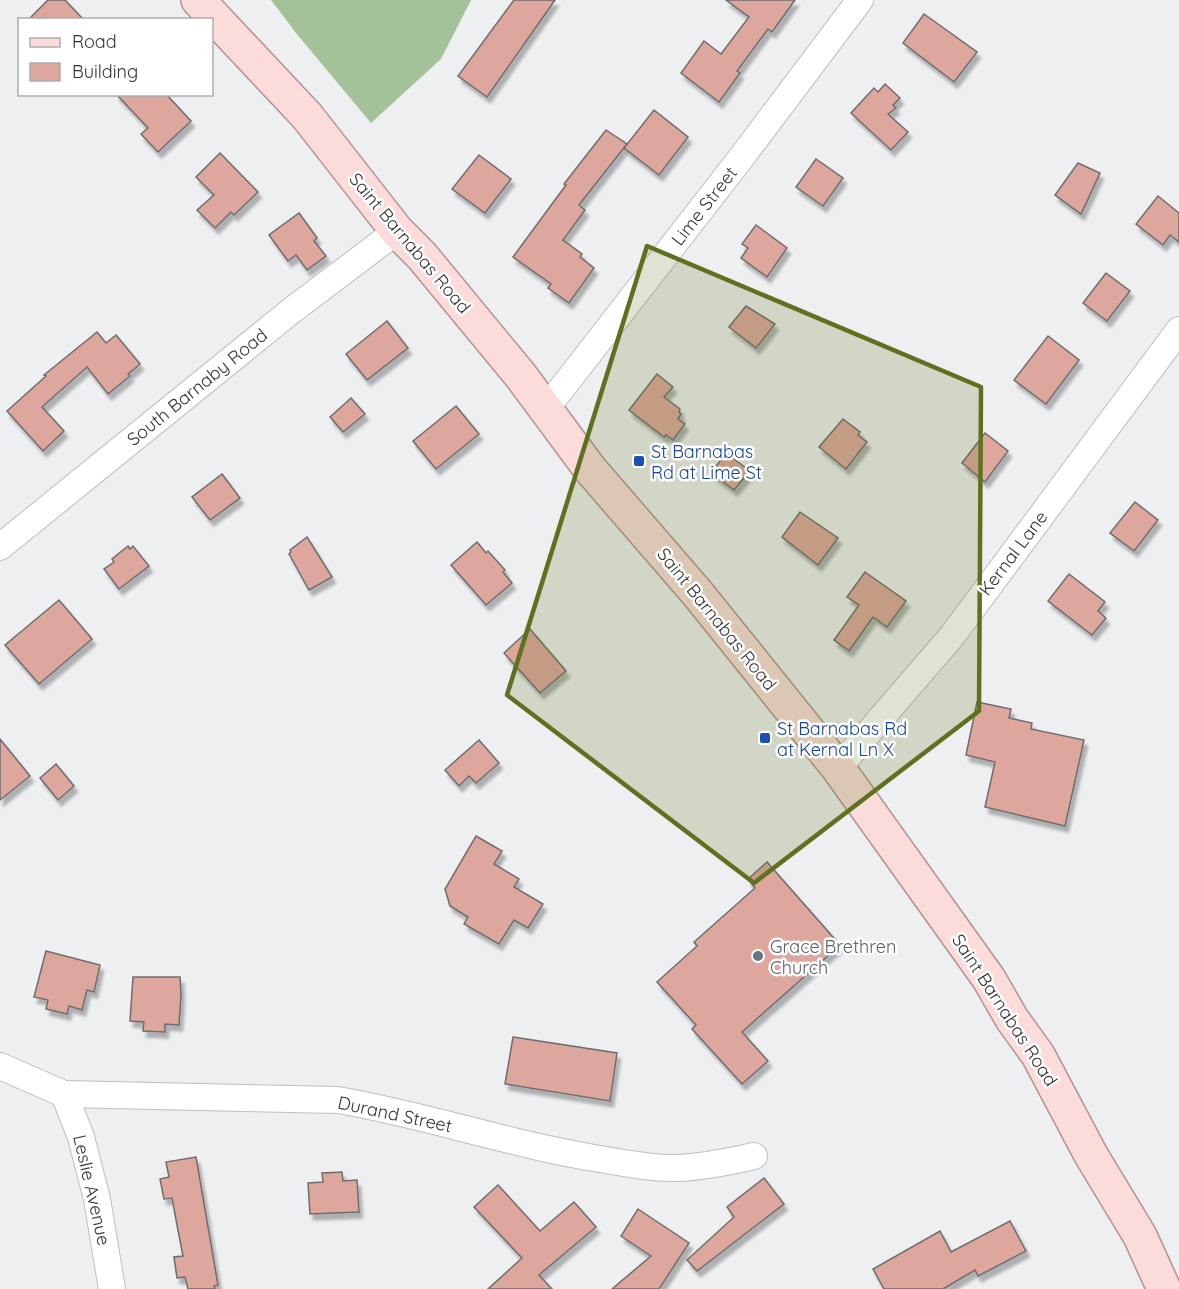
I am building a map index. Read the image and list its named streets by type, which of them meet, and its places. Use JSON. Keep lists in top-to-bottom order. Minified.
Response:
{"streets":{"main road":["Saint Barnabas Road"],"street":["Lime Street","South Barnaby Road","Kernal Lane","Durand Street","Leslie Avenue"]},"crossings":[["Lime Street","Saint Barnabas Road"],["Saint Barnabas Road","South Barnaby Road"],["Saint Barnabas Road","Kernal Lane"],["Durand Street","Leslie Avenue"]],"places":{"transit":["St Barnabas Rd at Lime St","St Barnabas Rd at Kernal Ln X"],"other":["Grace Brethren Church"]},"legend":["Road","Building"]}
